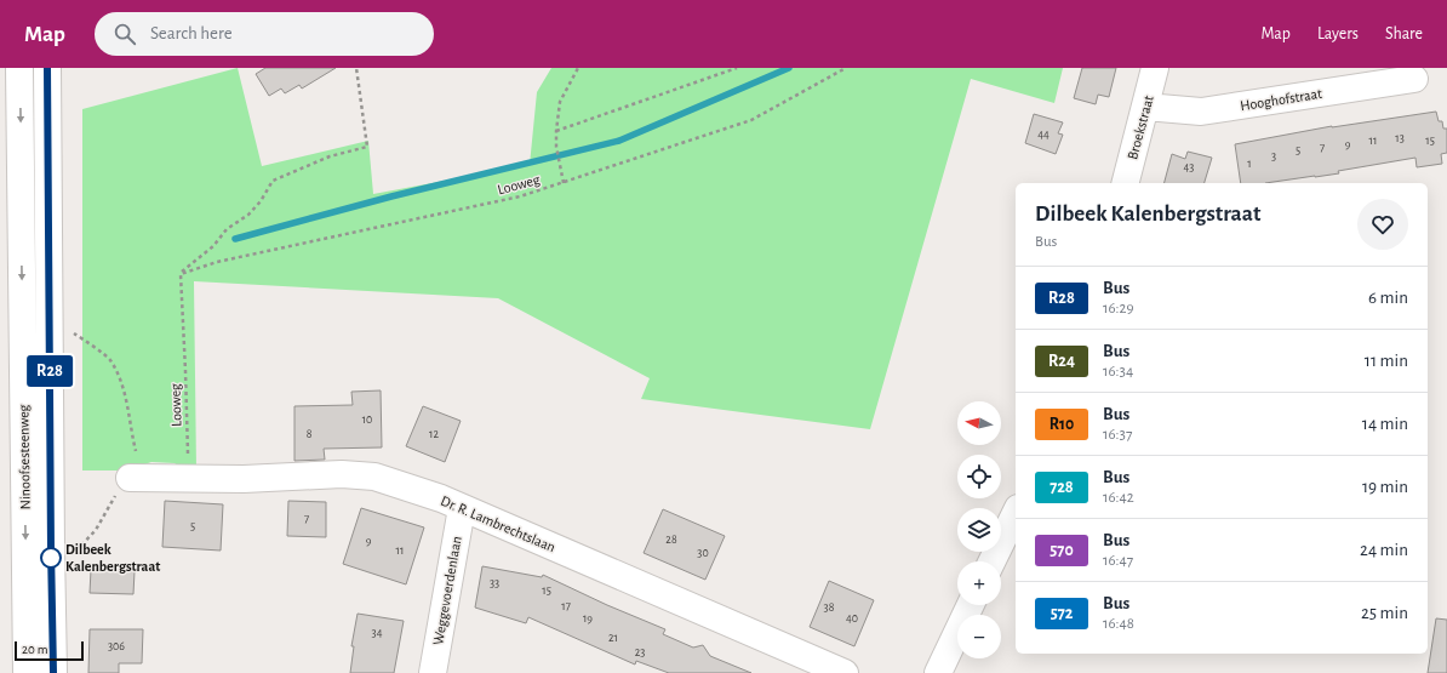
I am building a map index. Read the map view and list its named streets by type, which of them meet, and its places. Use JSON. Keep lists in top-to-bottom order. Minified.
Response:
{"streets":{"street":["Hooghofstraat","Broekstraat","Ninoofsesteenweg","Dr. R. Lambrechtslaan","Weggevoerdenlaan"],"path":["Looweg"]},"crossings":[["Hooghofstraat","Broekstraat"],["Looweg","Dr. R. Lambrechtslaan"],["Dr. R. Lambrechtslaan","Weggevoerdenlaan"]],"places":["Dilbeek Kalenbergstraat"],"lines":["bus line R28"],"house_numbers":["44","13","11","15","9","7","5","3","1","43","10","8","12","7","5","28","9","11","30","33","15","17","38","19","40","34","21","306","23"],"scale_bar":"20 m","north":"left","page":{"header":"Map","search":"Search here","nav":["Map","Layers","Share"],"on_map":"R28","heading":["Dilbeek Kalenbergstraat","Bus"],"list":[{"mark":"R28","name":"Bus","note":"16:29","value":"6 min"},{"mark":"R24","name":"Bus","note":"16:34","value":"11 min"},{"mark":"R10","name":"Bus","note":"16:37","value":"14 min"},{"mark":"728","name":"Bus","note":"16:42","value":"19 min"},{"mark":"570","name":"Bus","note":"16:47","value":"24 min"},{"mark":"572","name":"Bus","note":"16:48","value":"25 min"}],"map_buttons":["+","−"],"scale":"20 m"}}
